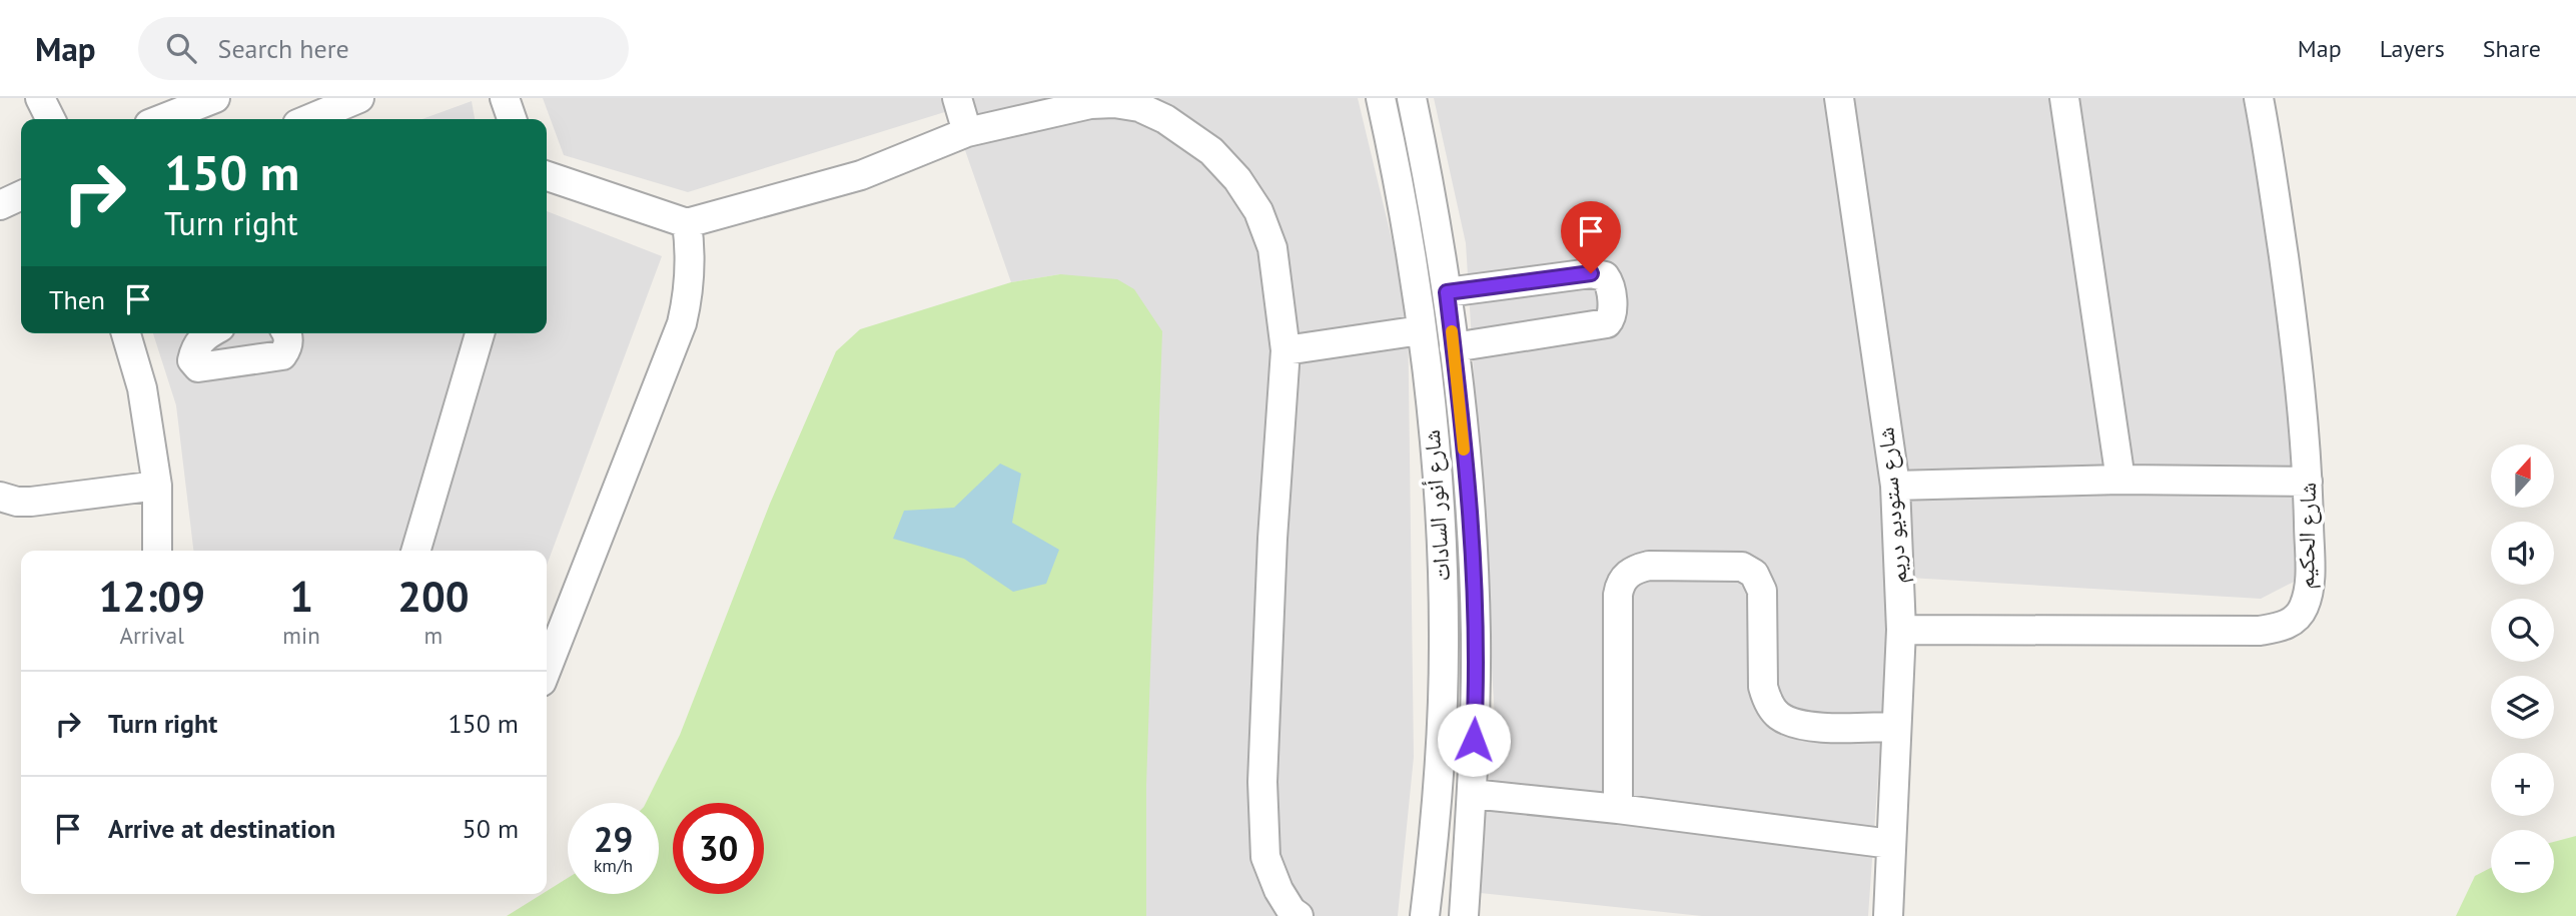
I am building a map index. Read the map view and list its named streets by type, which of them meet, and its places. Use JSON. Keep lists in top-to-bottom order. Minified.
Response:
{"streets":{"street":["شارع أنور السادات","شارع ستوديو دريم","شارع الحكيم"]},"crossings":[["شارع ستوديو دريم","شارع الحكيم"]],"north":"top","page":{"header":"Map","search":"Search here","nav":["Map","Layers","Share"],"turn":["150 m","Turn right"],"then":"Then","map_buttons":["+","−"],"eta":["12:09","Arrival","1","min","200","m"],"list":[{"name":"Turn right","value":"150 m"},{"name":"Arrive at destination","value":"50 m"}],"speed":"29 km/h","limit":"30"}}
